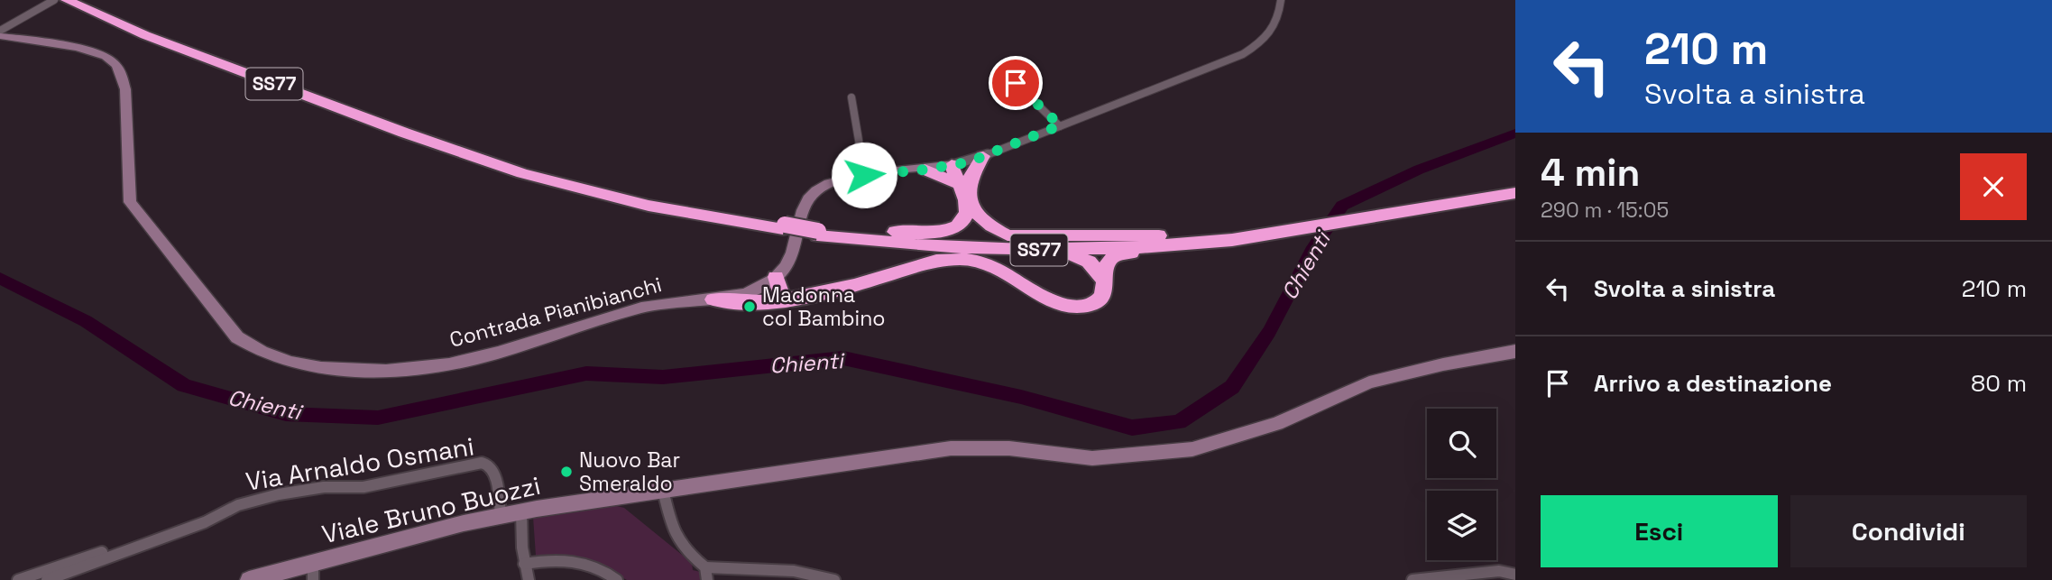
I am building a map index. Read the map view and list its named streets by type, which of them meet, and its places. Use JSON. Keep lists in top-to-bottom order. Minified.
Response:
{"streets":{"highway":["SS77"],"street":["Contrada Pianibianchi","Via Arnaldo Osmani","Viale Bruno Buozzi"]},"crossings":[["Via Arnaldo Osmani","Viale Bruno Buozzi"]],"water":["Chienti"],"places":["Madonna col Bambino","Nuovo Bar Smeraldo"],"page":{"turn":["210 m","Svolta a sinistra"],"heading":["4 min","290 m · 15:05"],"list":[{"name":"Svolta a sinistra","value":"210 m"},{"name":"Arrivo a destinazione","value":"80 m"}],"buttons":["Esci","Condividi"]}}
